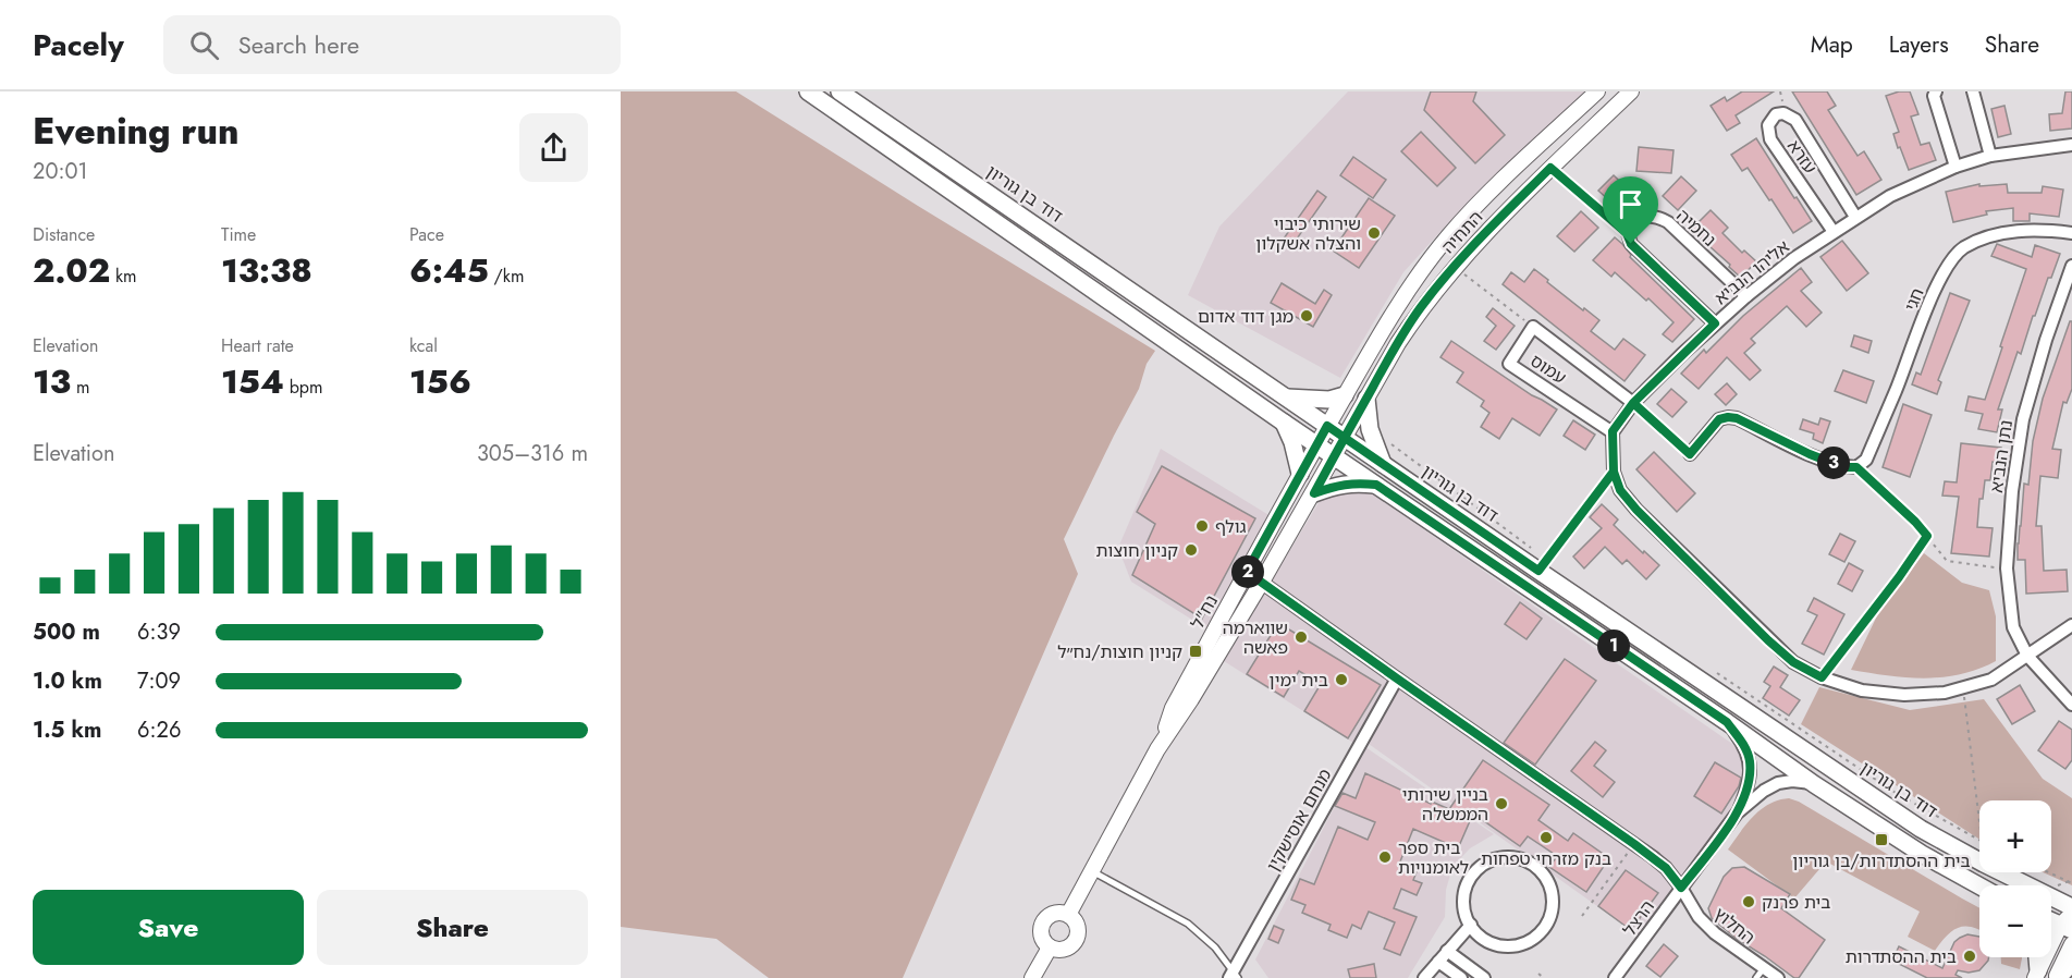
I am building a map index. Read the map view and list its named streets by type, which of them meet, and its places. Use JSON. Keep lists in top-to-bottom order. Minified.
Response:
{"streets":{"main road":["דוד בן גוריון"],"street":["עזרא","נחמיה","התחיה","אליהו הנביא","חגי","עמוס","נתן הנביא","נח\"ל","מנחם אוסישקין","הרצל","החלוץ"]},"crossings":[["עזרא","אליהו הנביא"],["דוד בן גוריון","התחיה"],["דוד בן גוריון","נח\"ל"],["נחמיה","אליהו הנביא"],["התחיה","נח\"ל"],["אליהו הנביא","עמוס"],["נח\"ל","החלוץ"],["מנחם אוסישקין","החלוץ"],["הרצל","החלוץ"]],"places":{"other":["שירותי כיבוי והצלה אשקלון","מגן דוד אדום","גולף","קניון חוצות","שווארמה פאשה","בית ימין","בניין שירותי הממשלה","בנק מזרחי טפחות","בית ספר לאומנויות","בית פרנק","בית ההסתדרות"],"transit":["קניון חוצות/נח״ל","בית ההסתדרות/בן גוריון"]},"page":{"header":"Pacely","search":"Search here","nav":["Map","Layers","Share"],"heading":["Evening run","20:01"],"stats":[["Distance","2.02 km"],["Time","13:38"],["Pace","6:45 /km"],["Elevation","13 m"],["Heart rate","154 bpm"],["kcal","156"]],"chart":["Elevation","305–316 m"],"pins":["3","2","1"],"list":[{"name":"500 m","note":"6:39"},{"name":"1.0 km","note":"7:09"},{"name":"1.5 km","note":"6:26"}],"map_buttons":["+","−"],"buttons":["Save","Share"]}}
